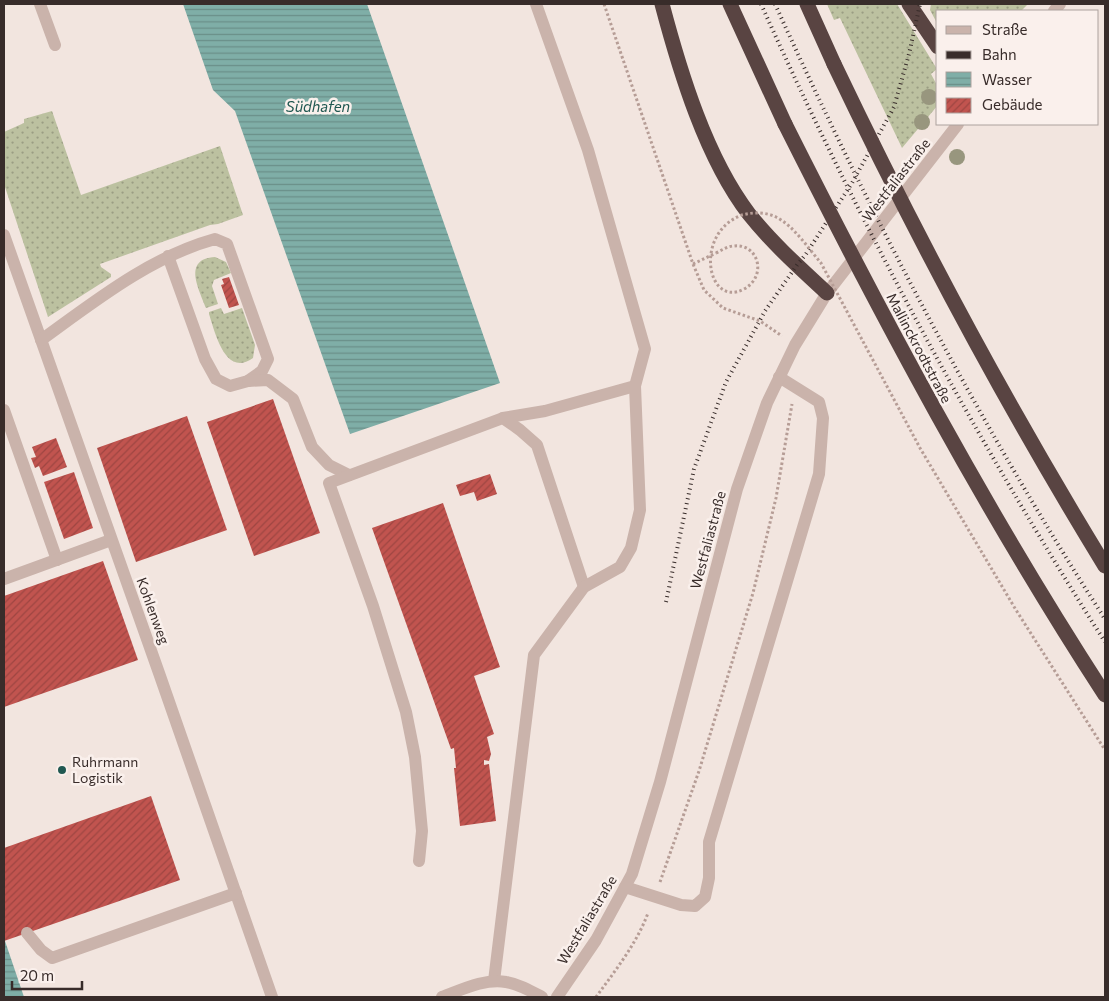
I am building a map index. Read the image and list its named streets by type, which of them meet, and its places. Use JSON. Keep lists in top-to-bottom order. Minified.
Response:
{"streets":{"highway":["Mallinckrodtstraße"],"street":["Westfaliastraße","Kohlenweg"]},"water":["Südhafen"],"places":["Ruhrmann Logistik"],"legend":["Straße","Bahn","Wasser","Gebäude"],"scale_bar":"20 m"}
